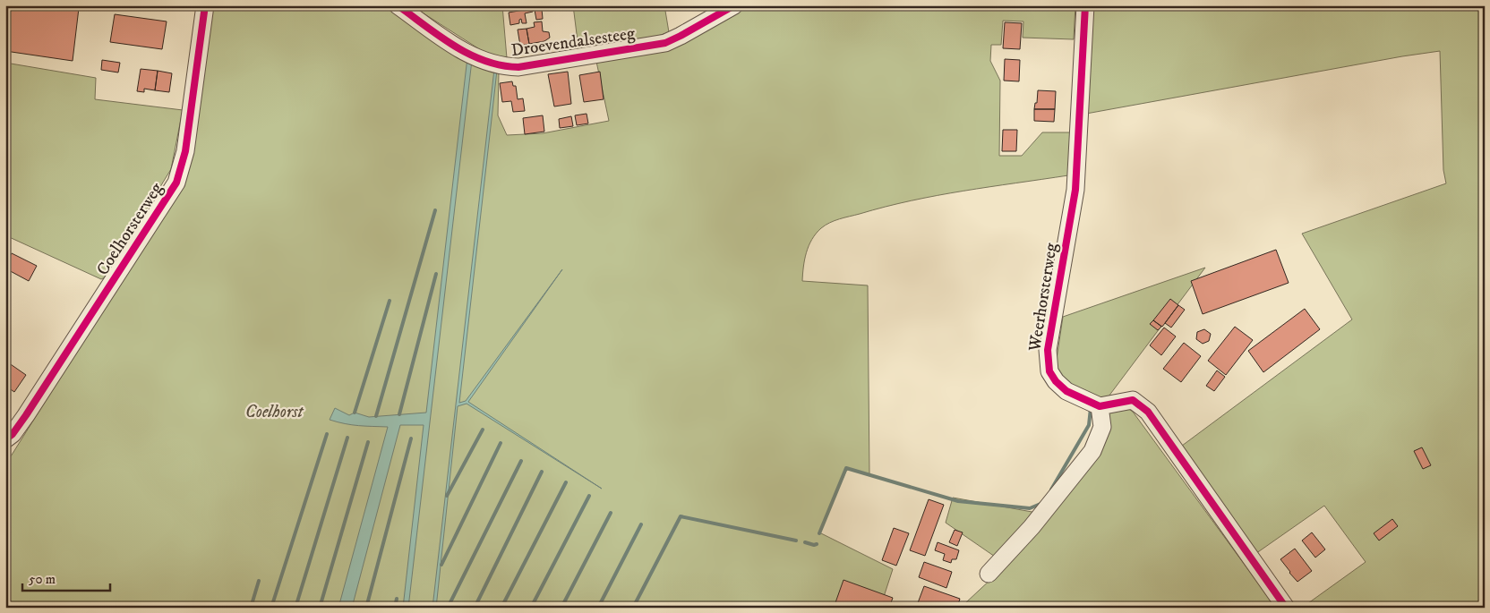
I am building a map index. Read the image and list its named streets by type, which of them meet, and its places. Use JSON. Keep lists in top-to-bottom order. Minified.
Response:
{"streets":{"street":["Droevendalsesteeg","Coelhorsterweg","Weerhorsterweg"]},"parks":["Coelhorst"],"scale_bar":"50 m"}
